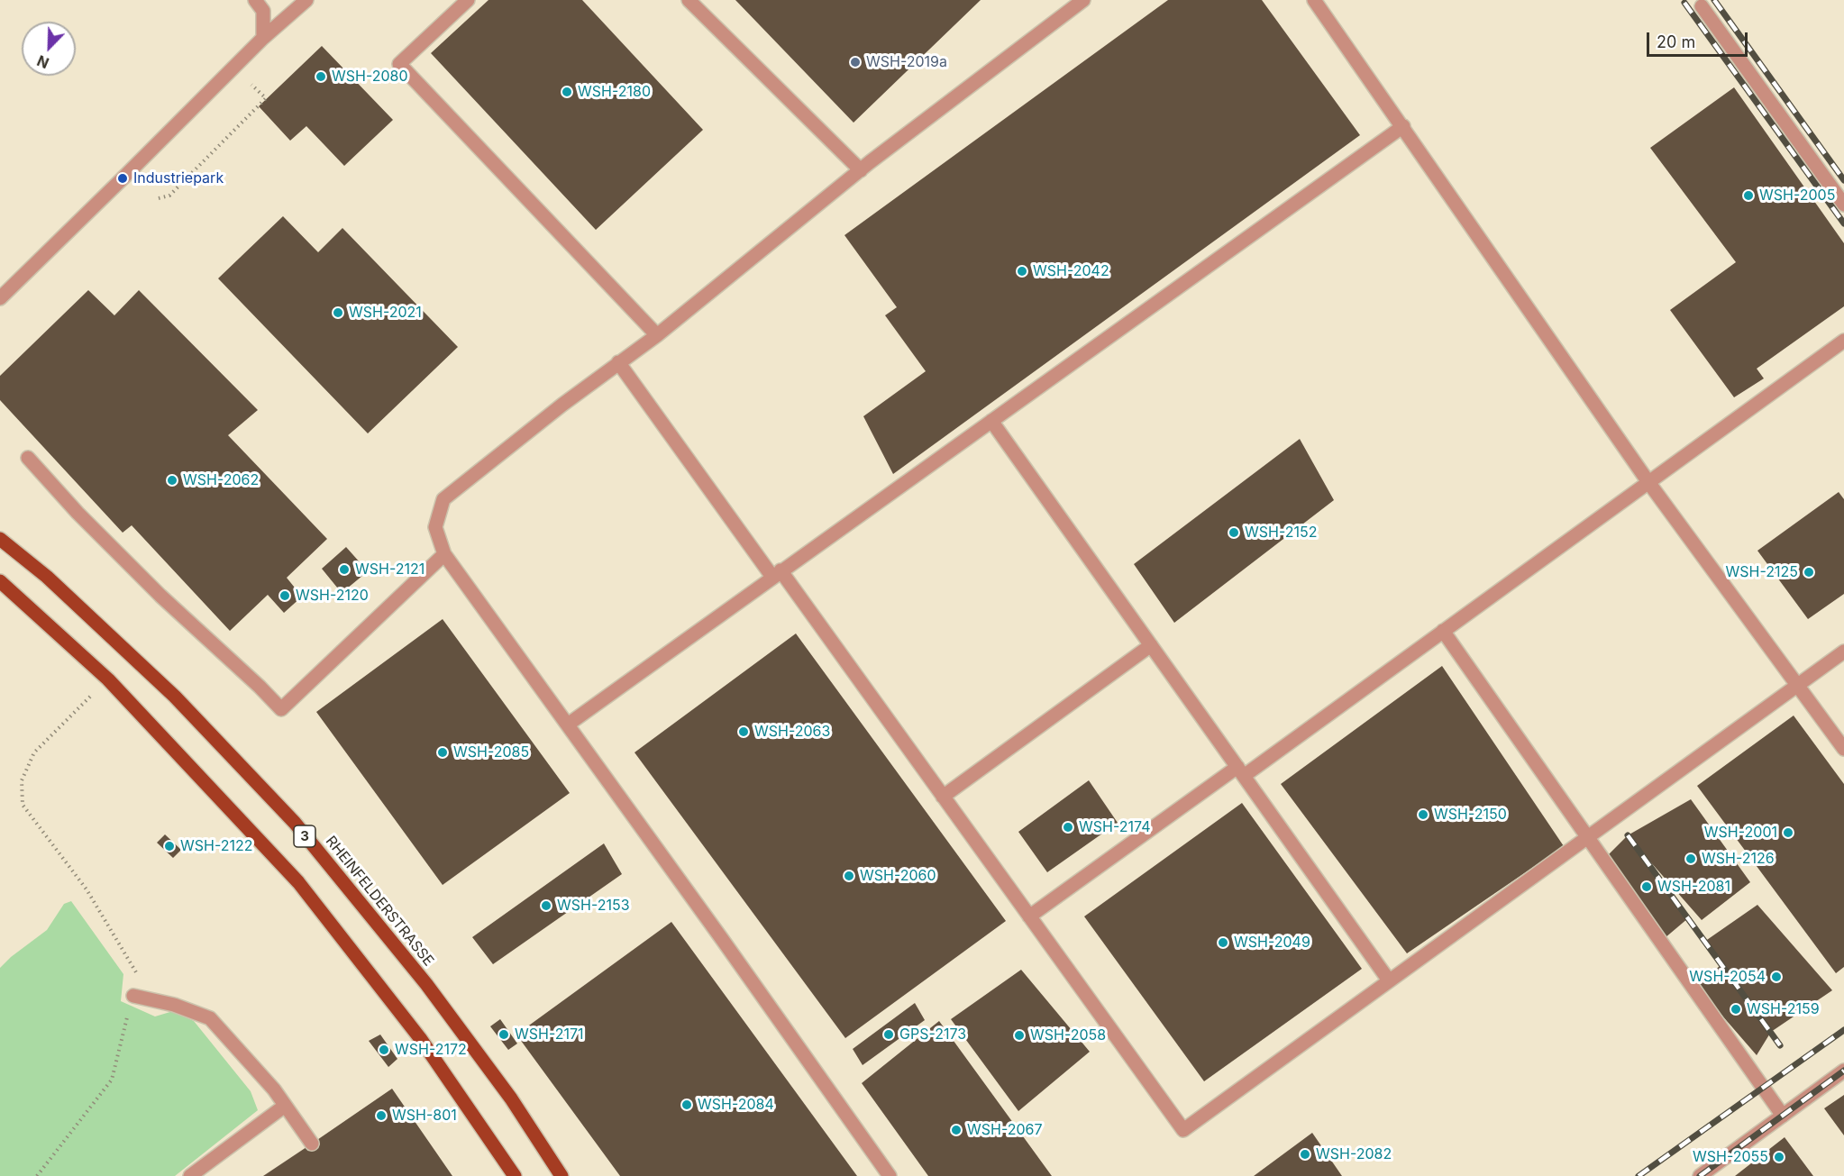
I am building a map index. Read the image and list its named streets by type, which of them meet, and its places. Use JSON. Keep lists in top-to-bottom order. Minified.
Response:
{"streets":{"main road":["3","RHEINFELDERSTRASSE"]},"places":["WSH-2019a","WSH-2080","WSH-2180","Industriepark","WSH-2005","WSH-2042","WSH-2021","WSH-2062","WSH-2152","WSH-2121","WSH-2125","WSH-2120","WSH-2063","WSH-2085","WSH-2150","WSH-2174","WSH-2001","WSH-2122","WSH-2126","WSH-2060","WSH-2081","WSH-2153","WSH-2049","WSH-2054","WSH-2159","WSH-2171","GPS-2173","WSH-2058","WSH-2172","WSH-2084","WSH-801","WSH-2067","WSH-2082","WSH-2055"],"scale_bar":"20 m","north":"bottom left"}
